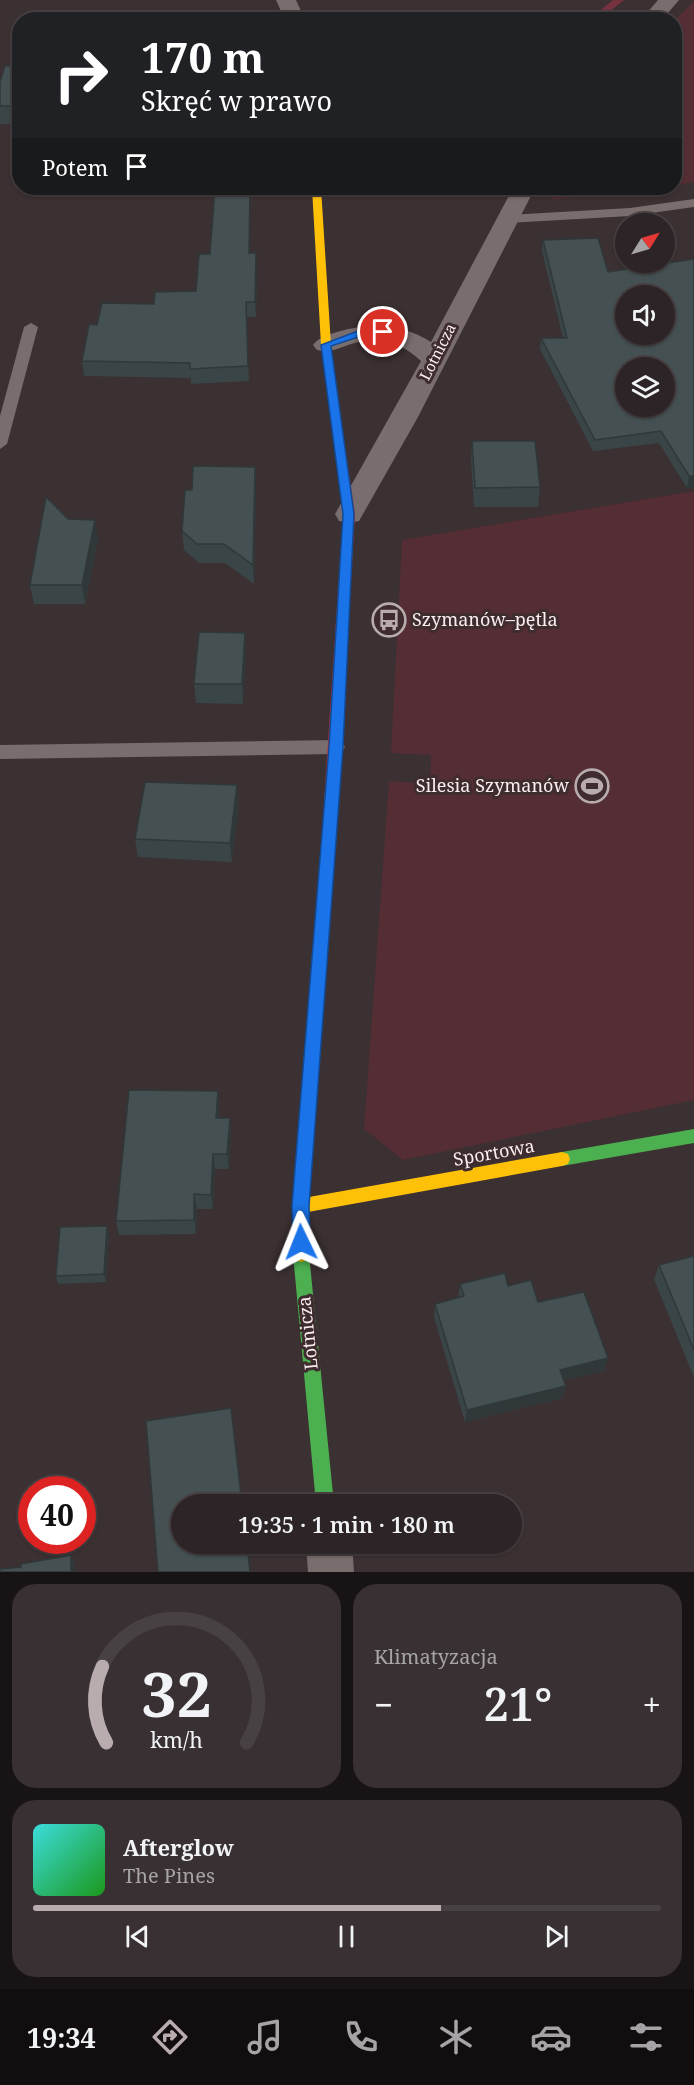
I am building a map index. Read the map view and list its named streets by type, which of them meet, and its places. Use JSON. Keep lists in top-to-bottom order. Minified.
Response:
{"streets":{"street":["Lotnicza","Sportowa"]},"crossings":[["Lotnicza","Sportowa"]],"places":{"bus stop":["Szymanów–pętla"],"sports":["Silesia Szymanów"]},"north":"top right","page":{"turn":["170 m","Skręć w prawo"],"then":"Potem","limit":"40","trip":"19:35 · 1 min · 180 m","tile":"Klimatyzacja","heat":["−","21°","+"],"song":["Afterglow","The Pines"],"tabs":"19:34","gauge":["32","km/h"]}}
